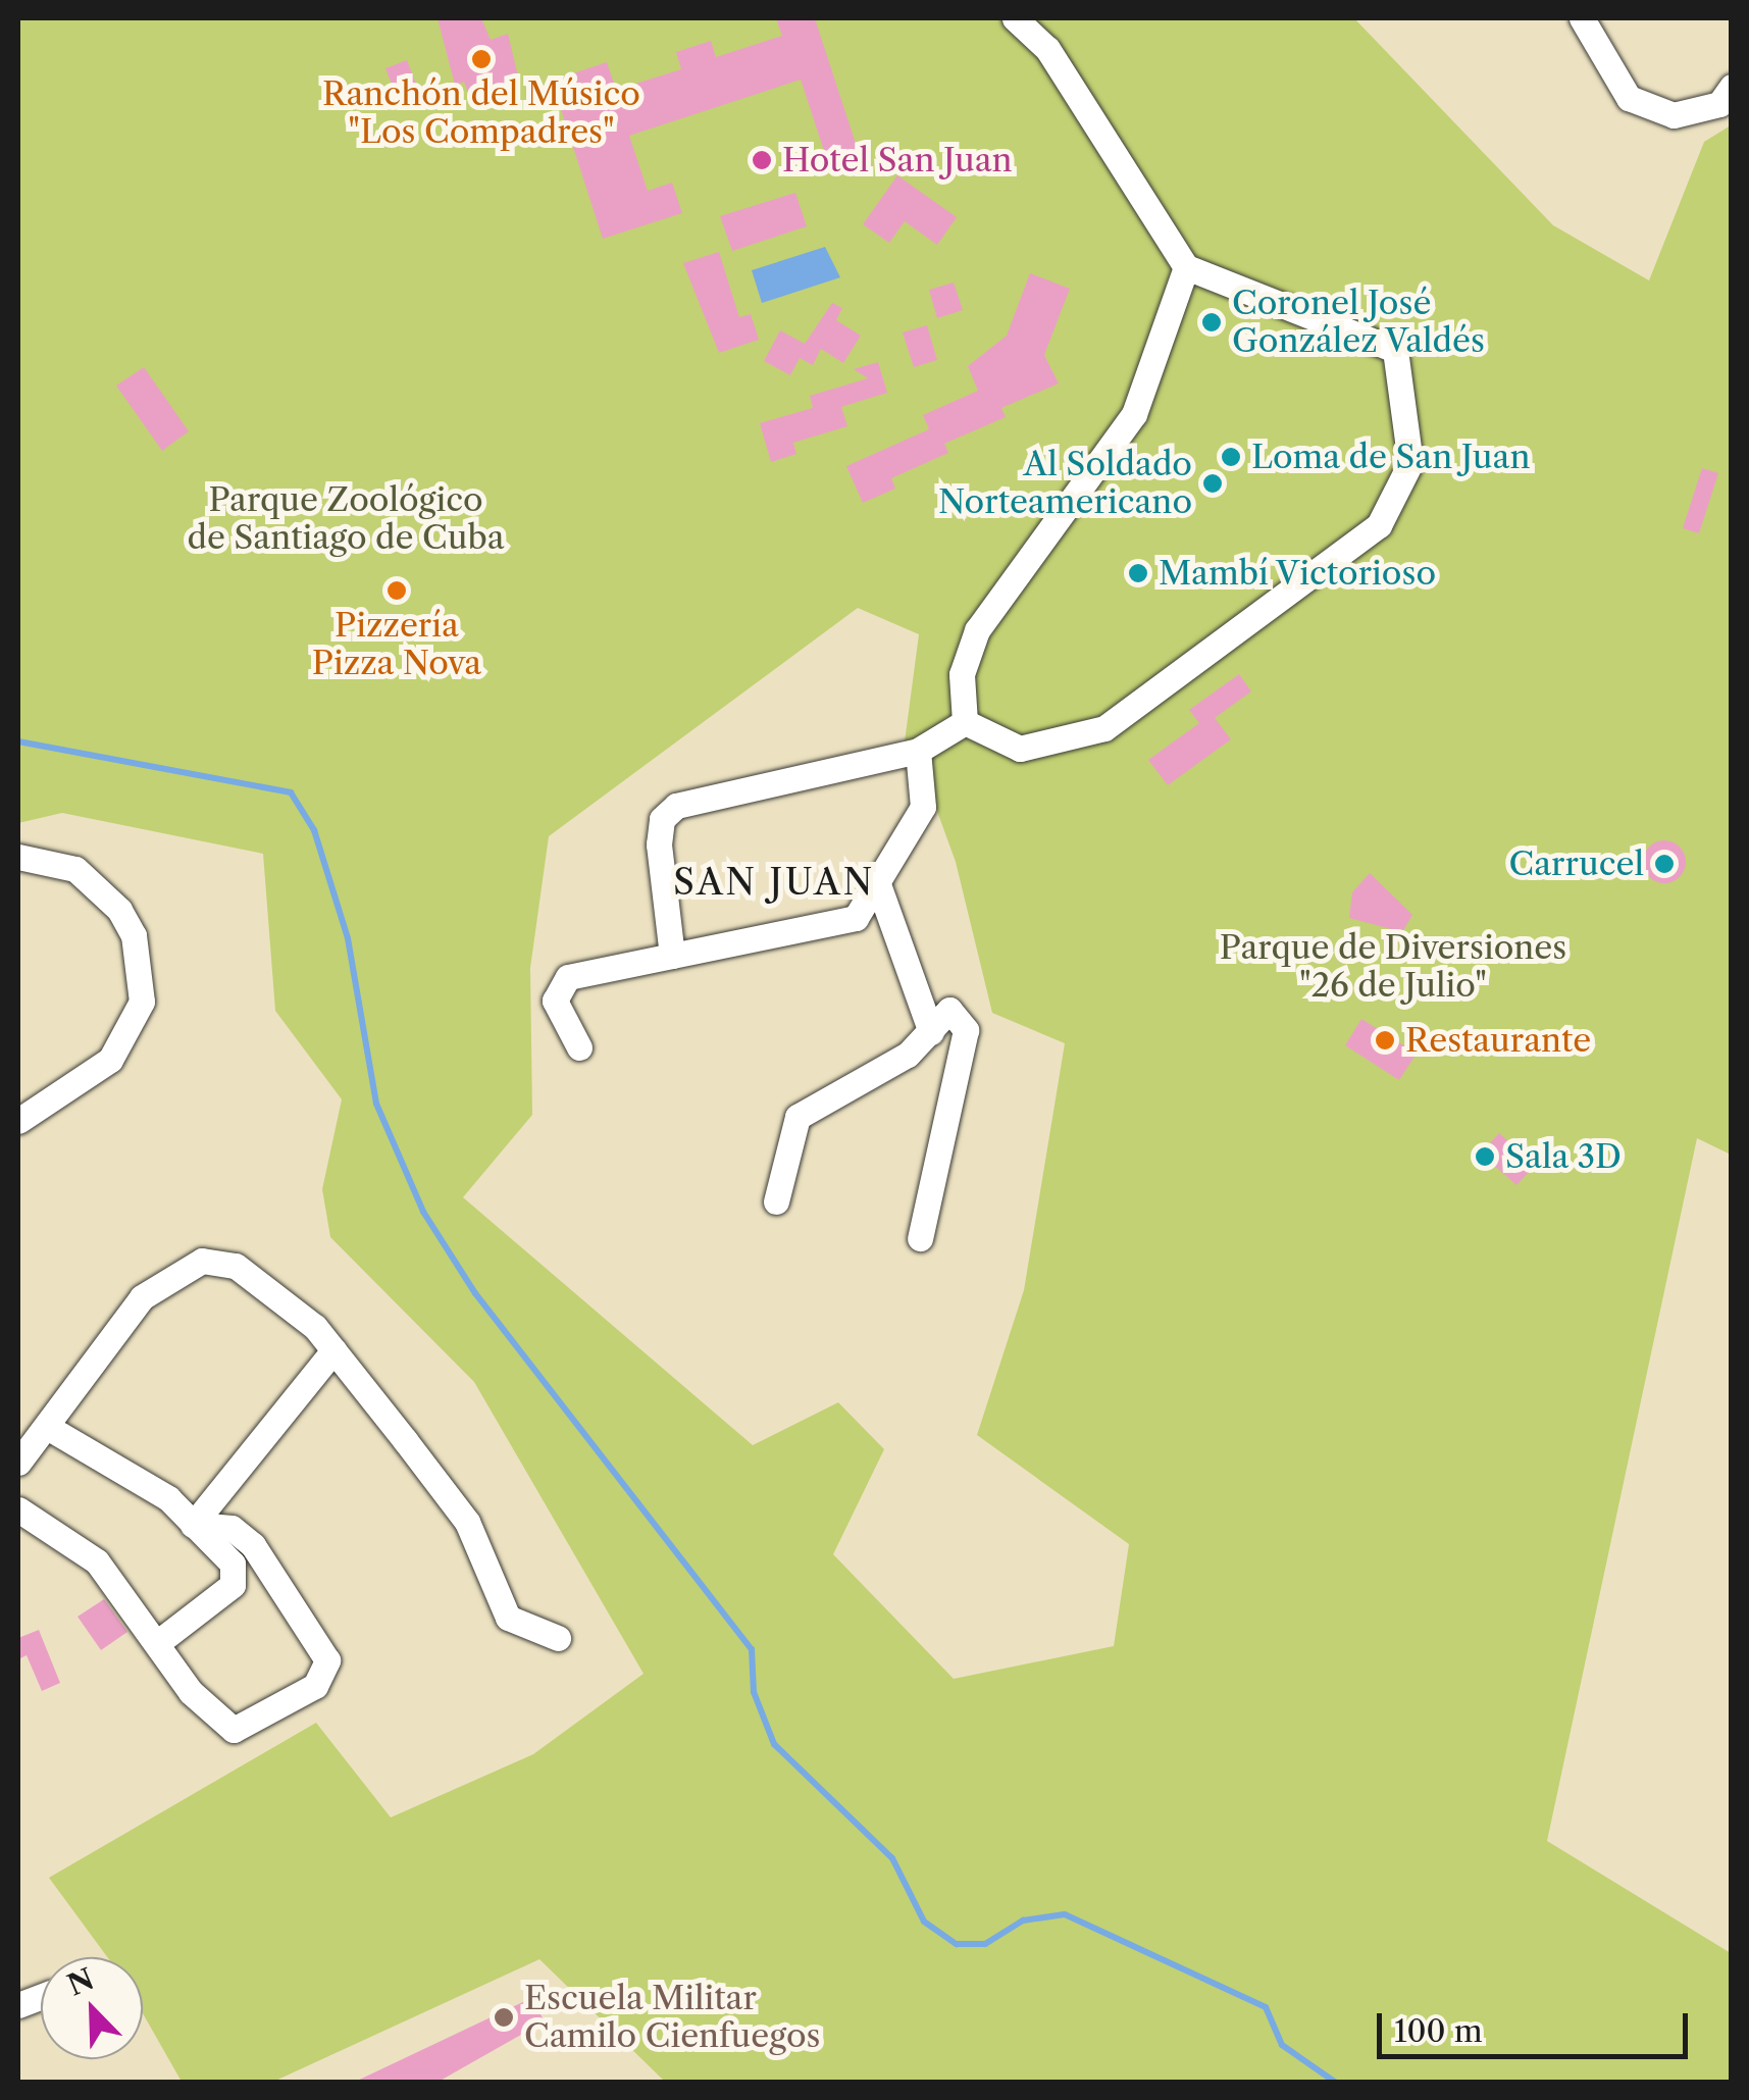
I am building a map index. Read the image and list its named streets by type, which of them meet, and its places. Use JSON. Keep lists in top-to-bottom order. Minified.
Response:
{"districts":["SAN JUAN"],"parks":["Parque Zoológico de Santiago de Cuba","Parque de Diversiones \"26 de Julio\""],"places":["Ranchón del Músico \"Los Compadres\"","Hotel San Juan","Coronel José González Valdés","Loma de San Juan","Al Soldado Norteamericano","Mambí Victorioso","Pizzería Pizza Nova","Carrucel","Restaurante","Sala 3D","Escuela Militar Camilo Cienfuegos"],"scale_bar":"100 m","north":"top left"}
